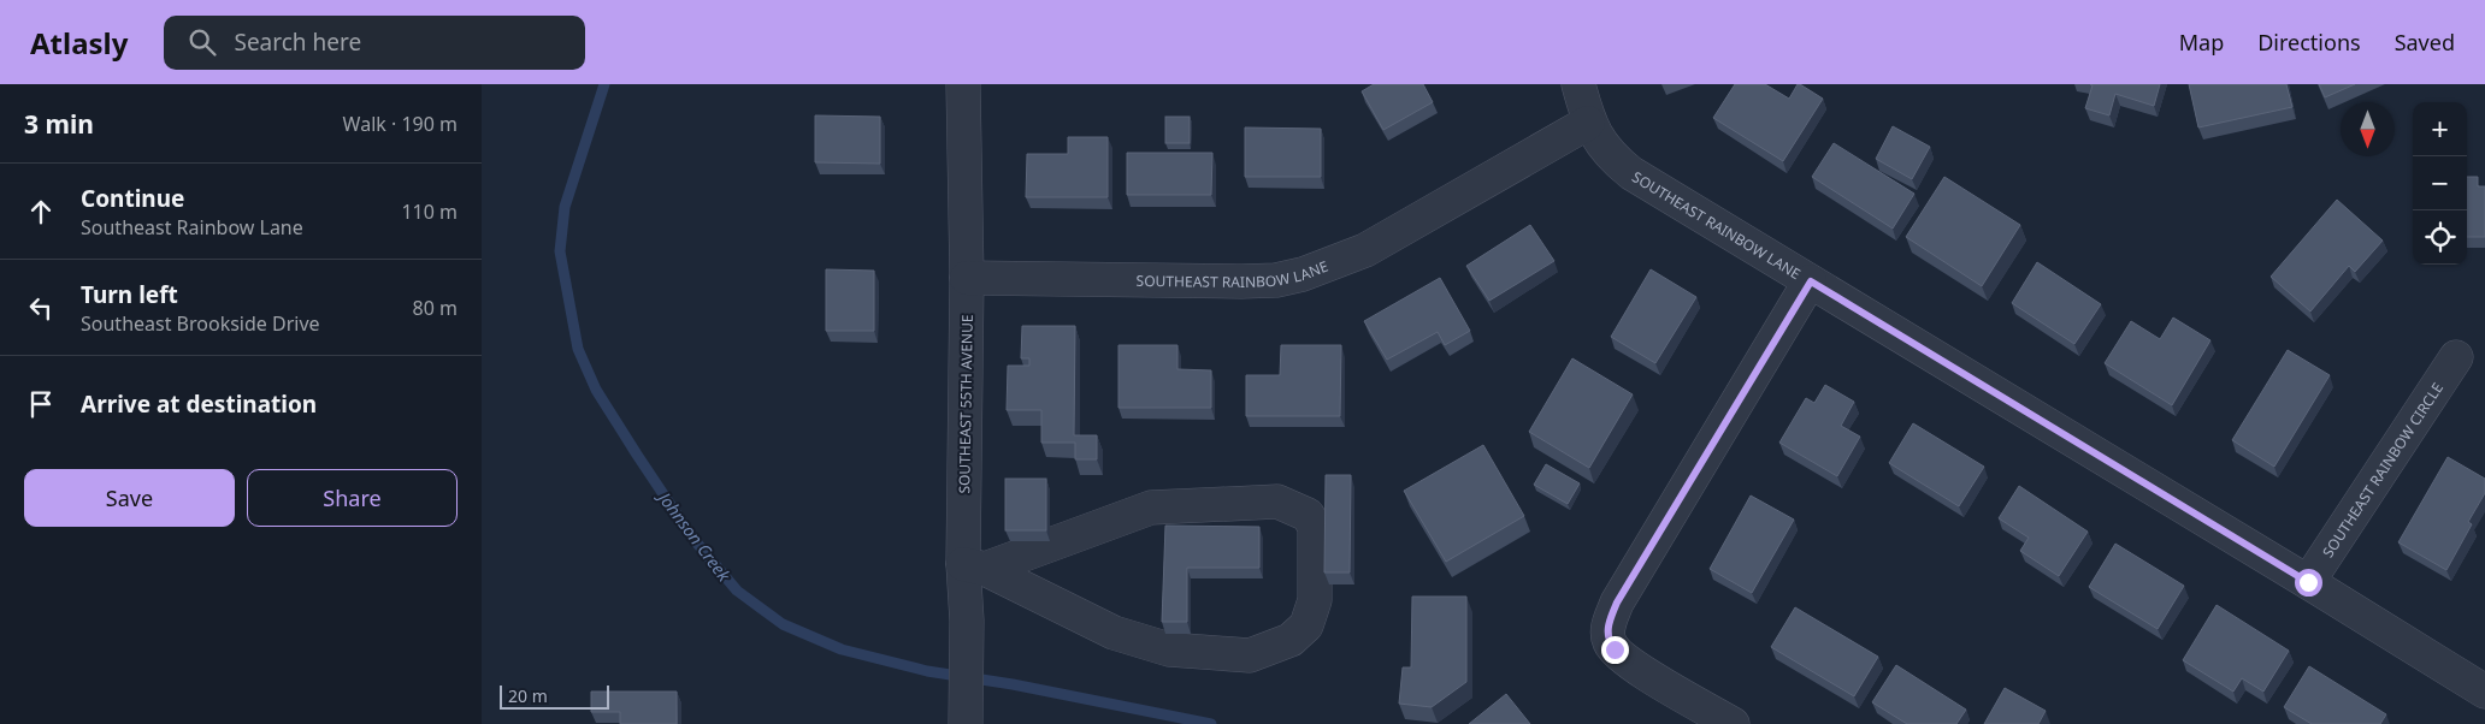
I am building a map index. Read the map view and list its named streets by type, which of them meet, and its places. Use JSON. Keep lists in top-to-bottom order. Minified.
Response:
{"streets":{"street":["SOUTHEAST RAINBOW LANE","SOUTHEAST 55TH AVENUE","SOUTHEAST RAINBOW CIRCLE"]},"crossings":[["SOUTHEAST RAINBOW LANE","SOUTHEAST 55TH AVENUE"],["SOUTHEAST RAINBOW LANE","SOUTHEAST RAINBOW CIRCLE"]],"water":["Johnson Creek"],"scale_bar":"20 m","north":"bottom","page":{"header":"Atlasly","search":"Search here","nav":["Map","Directions","Saved"],"heading":["3 min","Walk · 190 m"],"map_buttons":["+","−"],"list":[["Continue","Southeast Rainbow Lane","110 m"],["Turn left","Southeast Brookside Drive","80 m"],"Arrive at destination"],"buttons":["Save","Share"],"scale":"20 m"}}
